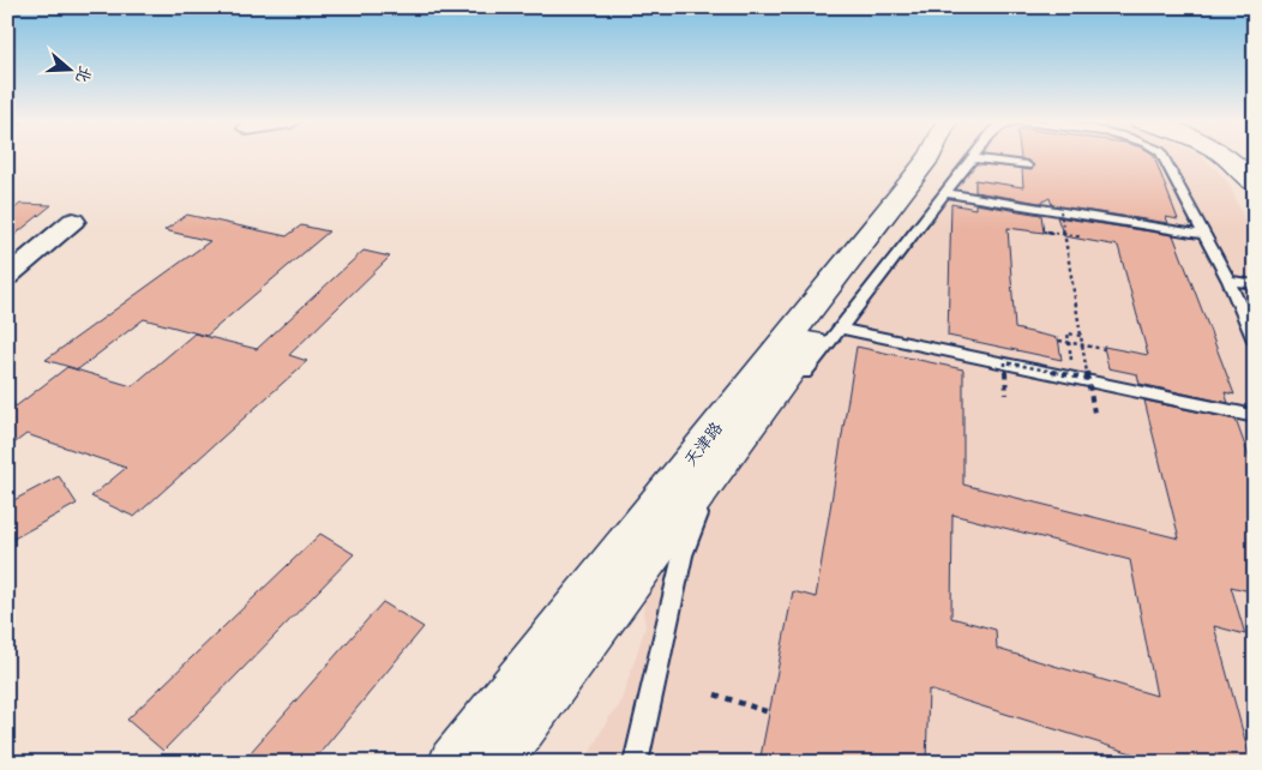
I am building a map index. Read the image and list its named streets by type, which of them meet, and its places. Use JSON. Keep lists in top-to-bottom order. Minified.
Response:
{"streets":{"main road":["天津路"]},"north":"right"}
